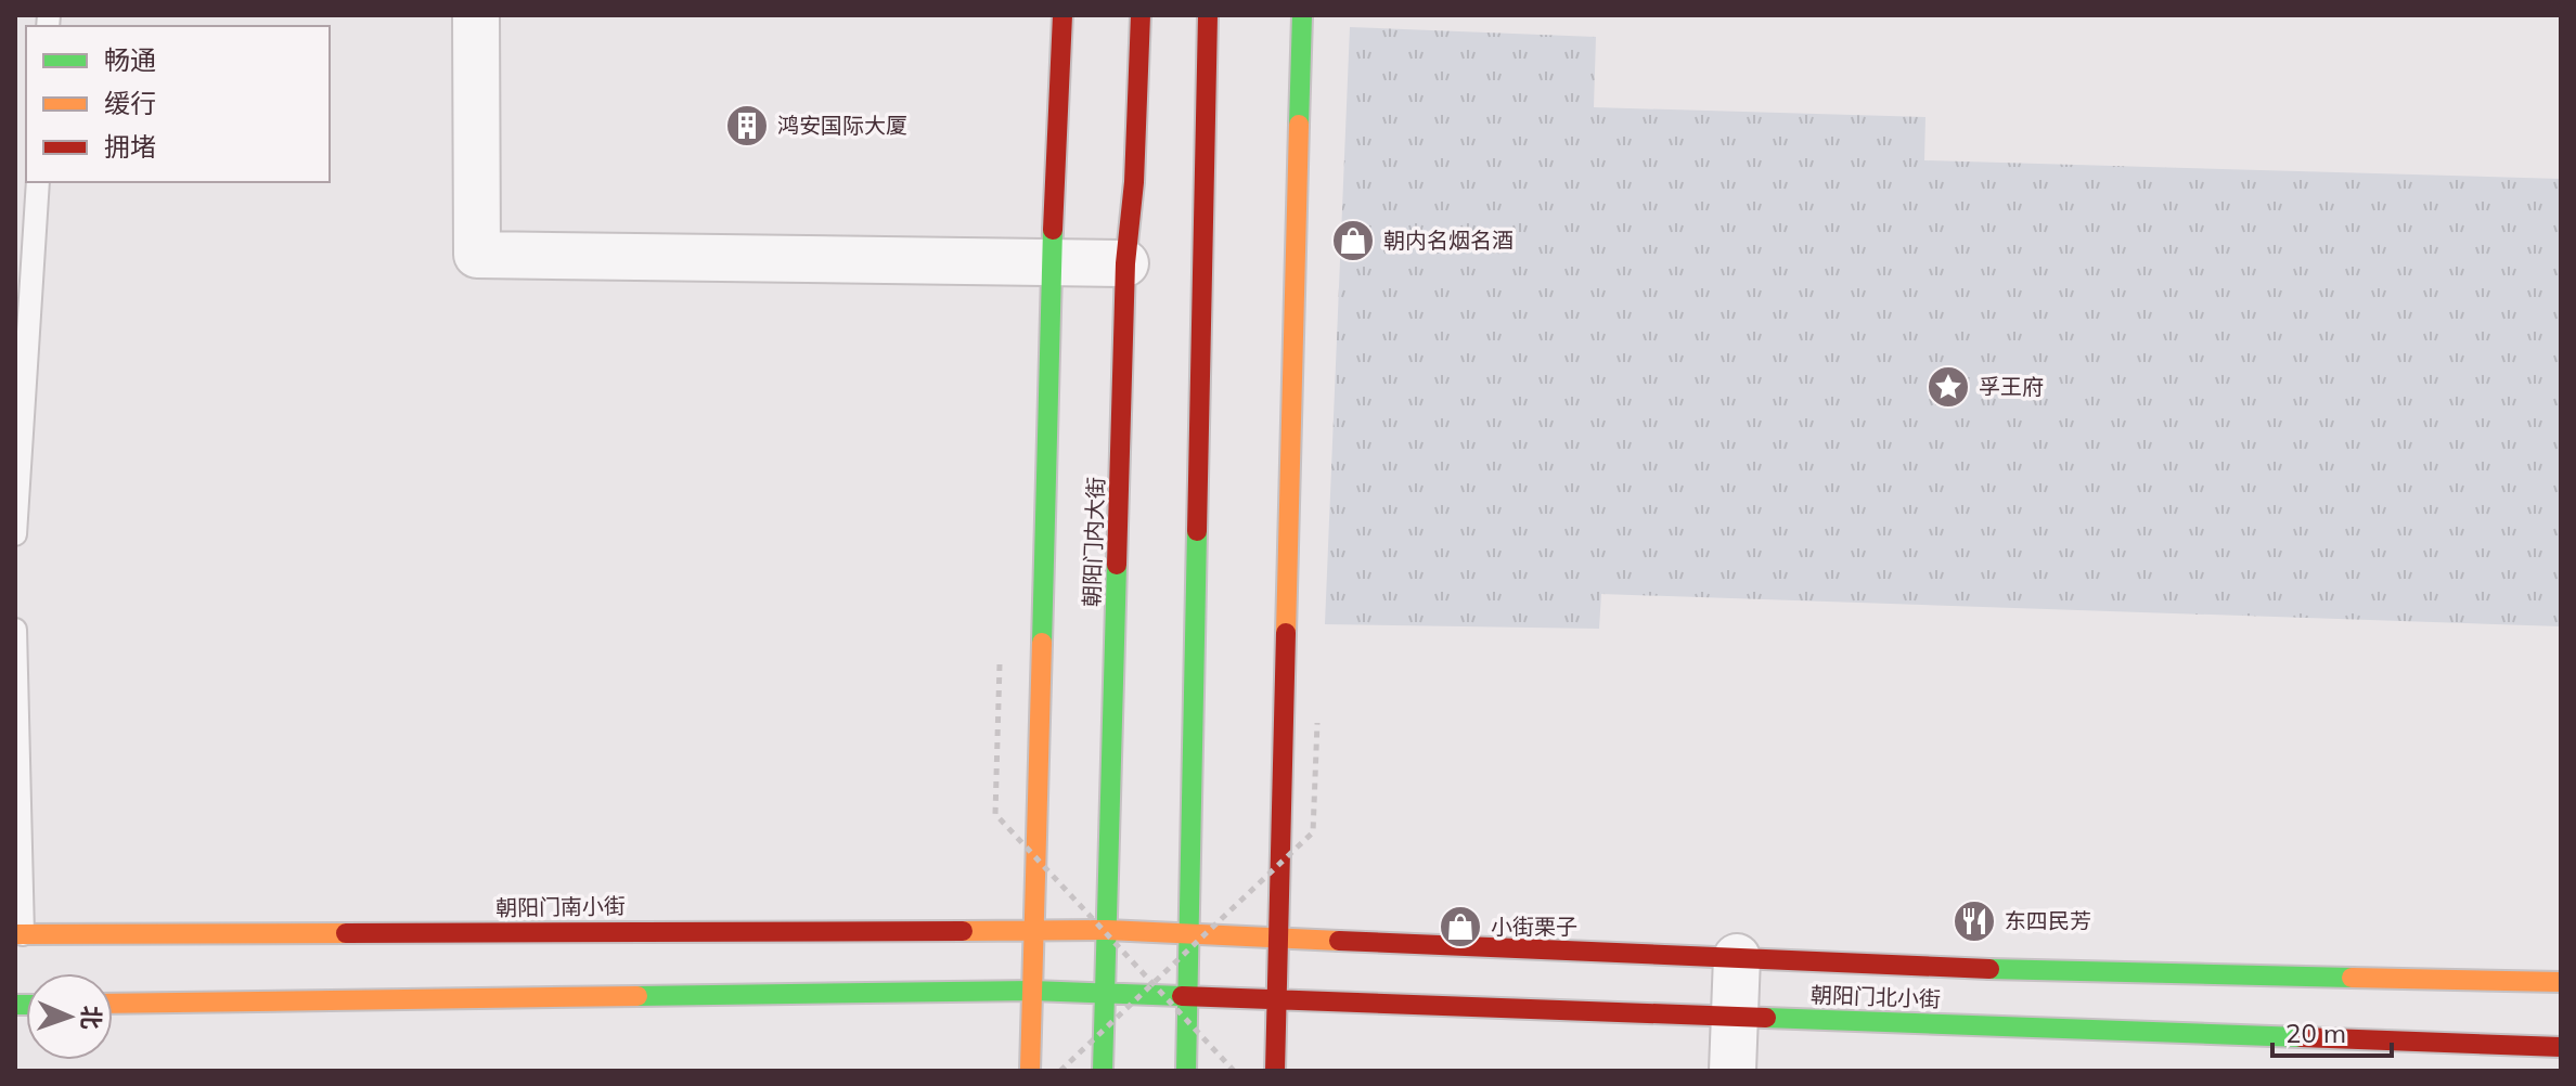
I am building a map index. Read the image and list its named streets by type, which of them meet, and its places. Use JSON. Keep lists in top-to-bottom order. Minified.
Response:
{"streets":{"main road":["朝阳门内大街","朝阳门南小街","朝阳门北小街"]},"crossings":[["朝阳门内大街","朝阳门南小街"],["朝阳门内大街","朝阳门北小街"],["朝阳门南小街","朝阳门北小街"]],"places":{"building":["鸿安国际大厦"],"shop":["朝内名烟名酒","小街栗子"],"place":["孚王府"],"restaurant":["东四民芳"]},"legend":["畅通","缓行","拥堵"],"scale_bar":"20 m","north":"right"}
